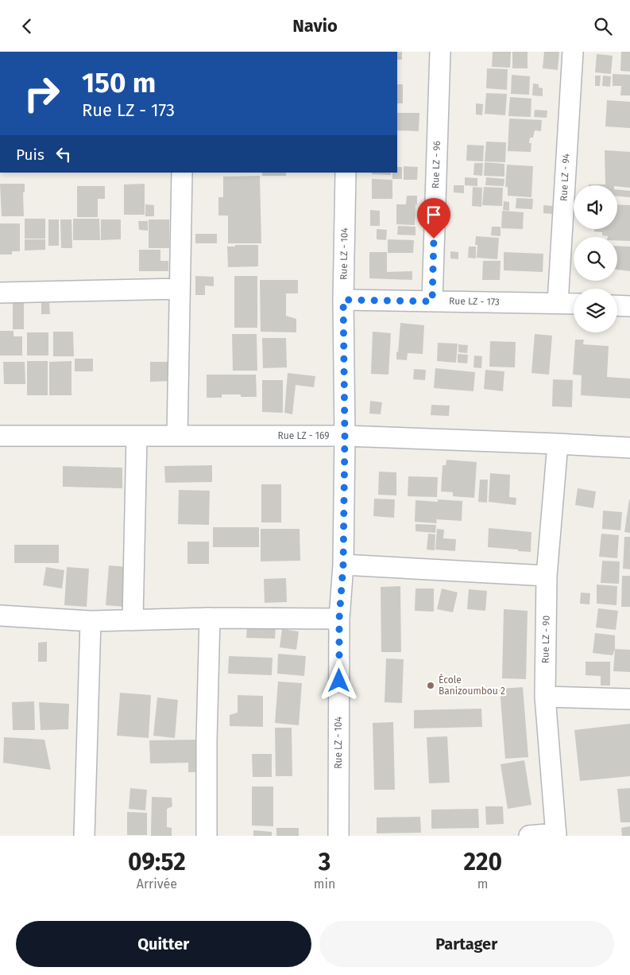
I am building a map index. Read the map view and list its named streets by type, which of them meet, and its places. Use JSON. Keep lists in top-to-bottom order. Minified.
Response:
{"streets":{"street":["Rue LZ - 96","Rue LZ - 94","Rue LZ - 104","Rue LZ - 173","Rue LZ - 169","Rue LZ - 90"]},"crossings":[["Rue LZ - 96","Rue LZ - 173"],["Rue LZ - 94","Rue LZ - 173"],["Rue LZ - 104","Rue LZ - 173"],["Rue LZ - 104","Rue LZ - 169"],["Rue LZ - 169","Rue LZ - 90"]],"places":["École Banizoumbou 2"],"page":{"header":"Navio","turn":["150 m","Rue LZ - 173"],"then":"Puis","eta":["09:52","Arrivée","3","min","220","m"],"buttons":["Quitter","Partager"]}}
